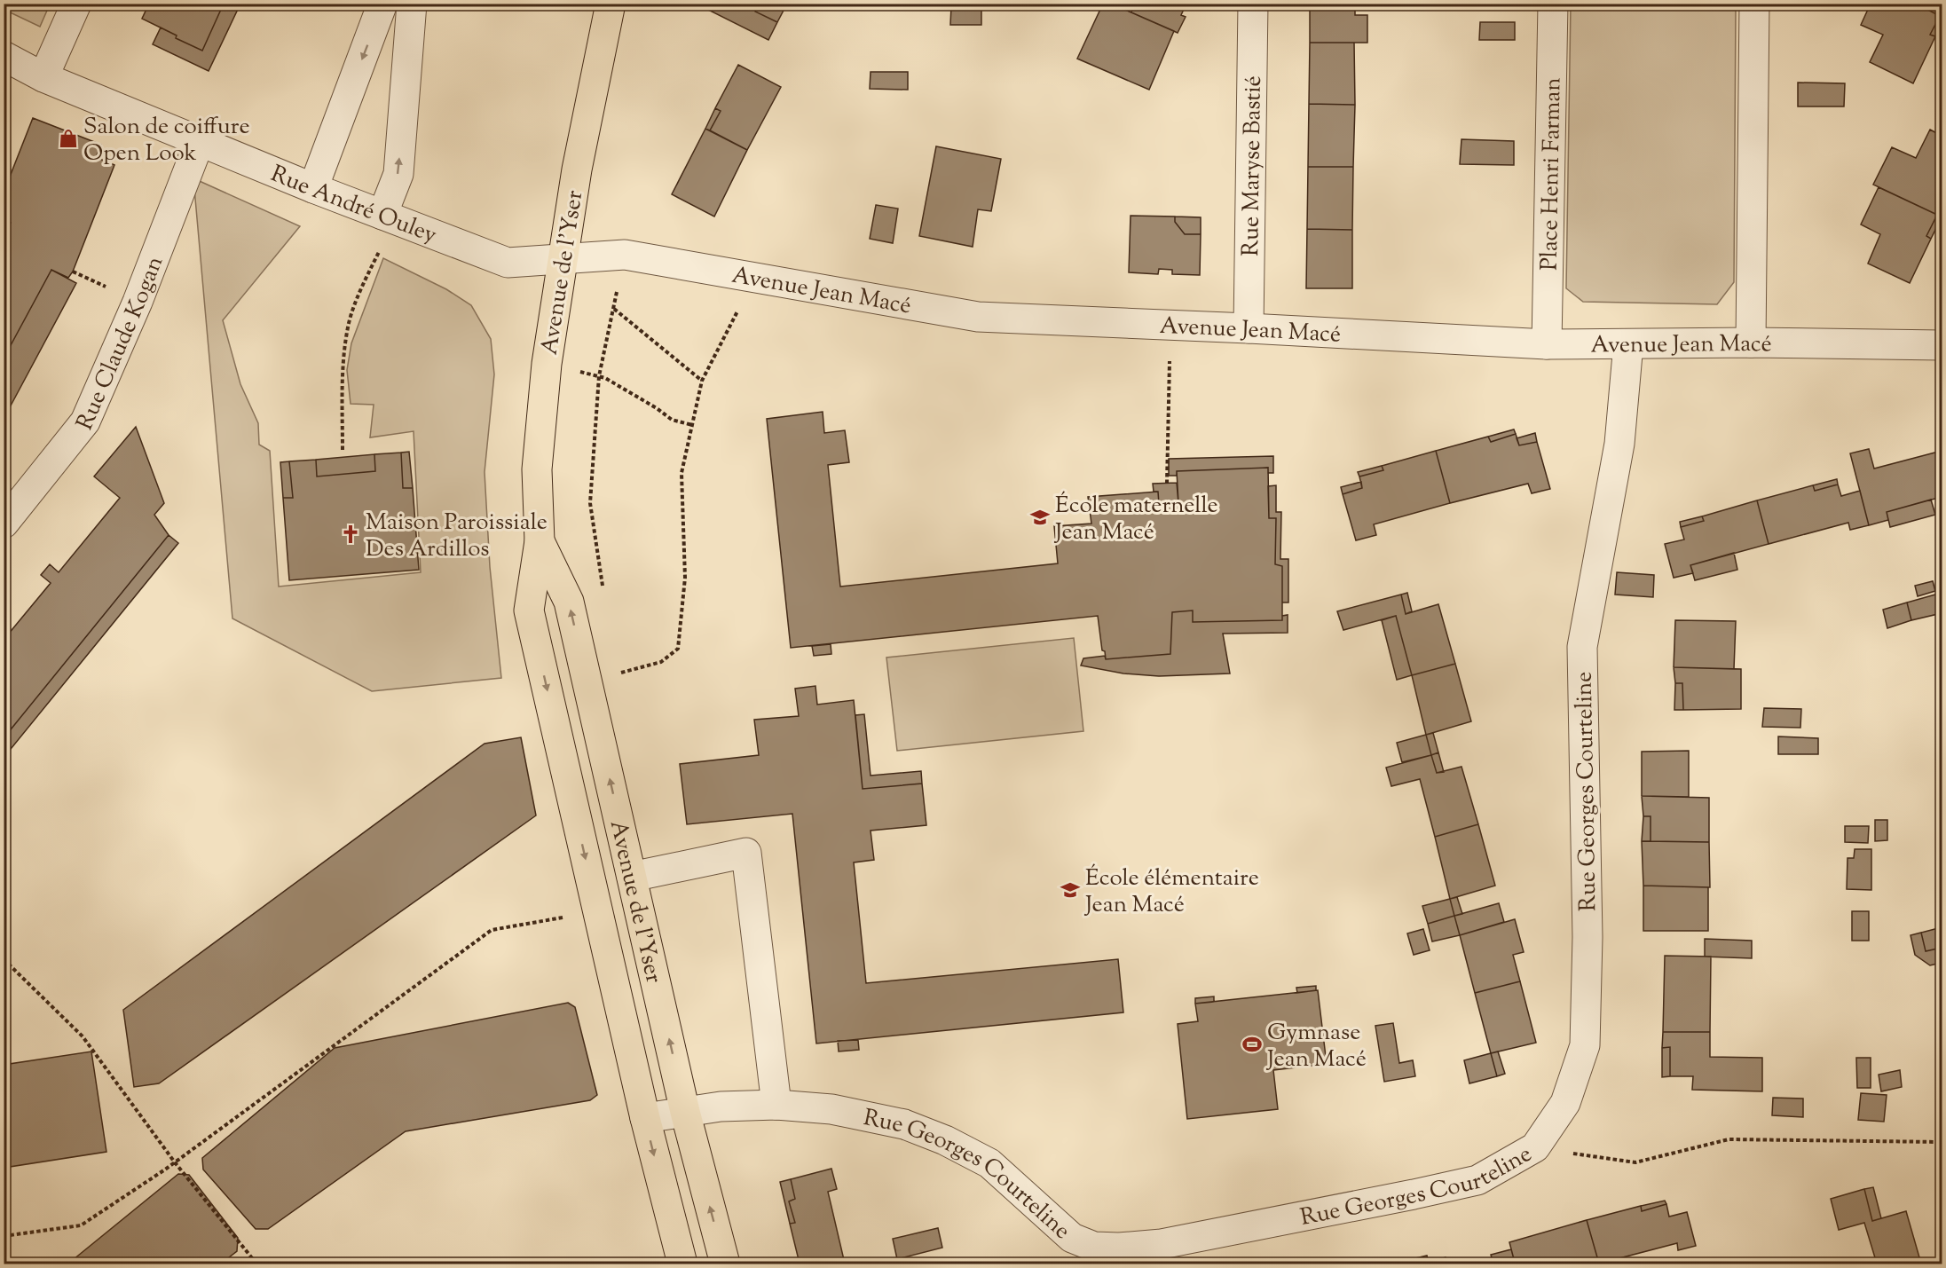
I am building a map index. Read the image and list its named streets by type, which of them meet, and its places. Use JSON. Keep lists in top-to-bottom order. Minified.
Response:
{"streets":{"main road":["Avenue de l'Yser"],"street":["Rue Maryse Bastié","Place Henri Farman","Rue André Ouley","Avenue Jean Macé","Rue Claude Kogan","Rue Georges Courteline"]},"crossings":[["Rue Maryse Bastié","Avenue Jean Macé"],["Place Henri Farman","Avenue Jean Macé"],["Rue André Ouley","Avenue de l'Yser"],["Rue André Ouley","Avenue Jean Macé"],["Rue André Ouley","Rue Claude Kogan"],["Avenue de l'Yser","Avenue Jean Macé"],["Avenue de l'Yser","Rue Georges Courteline"],["Avenue Jean Macé","Rue Georges Courteline"]],"places":{"shop":["Salon de coiffure Open Look"],"school or university":["École maternelle Jean Macé","École élémentaire Jean Macé"],"church":["Maison Paroissiale Des Ardillos"],"sports":["Gymnase Jean Macé"]}}
